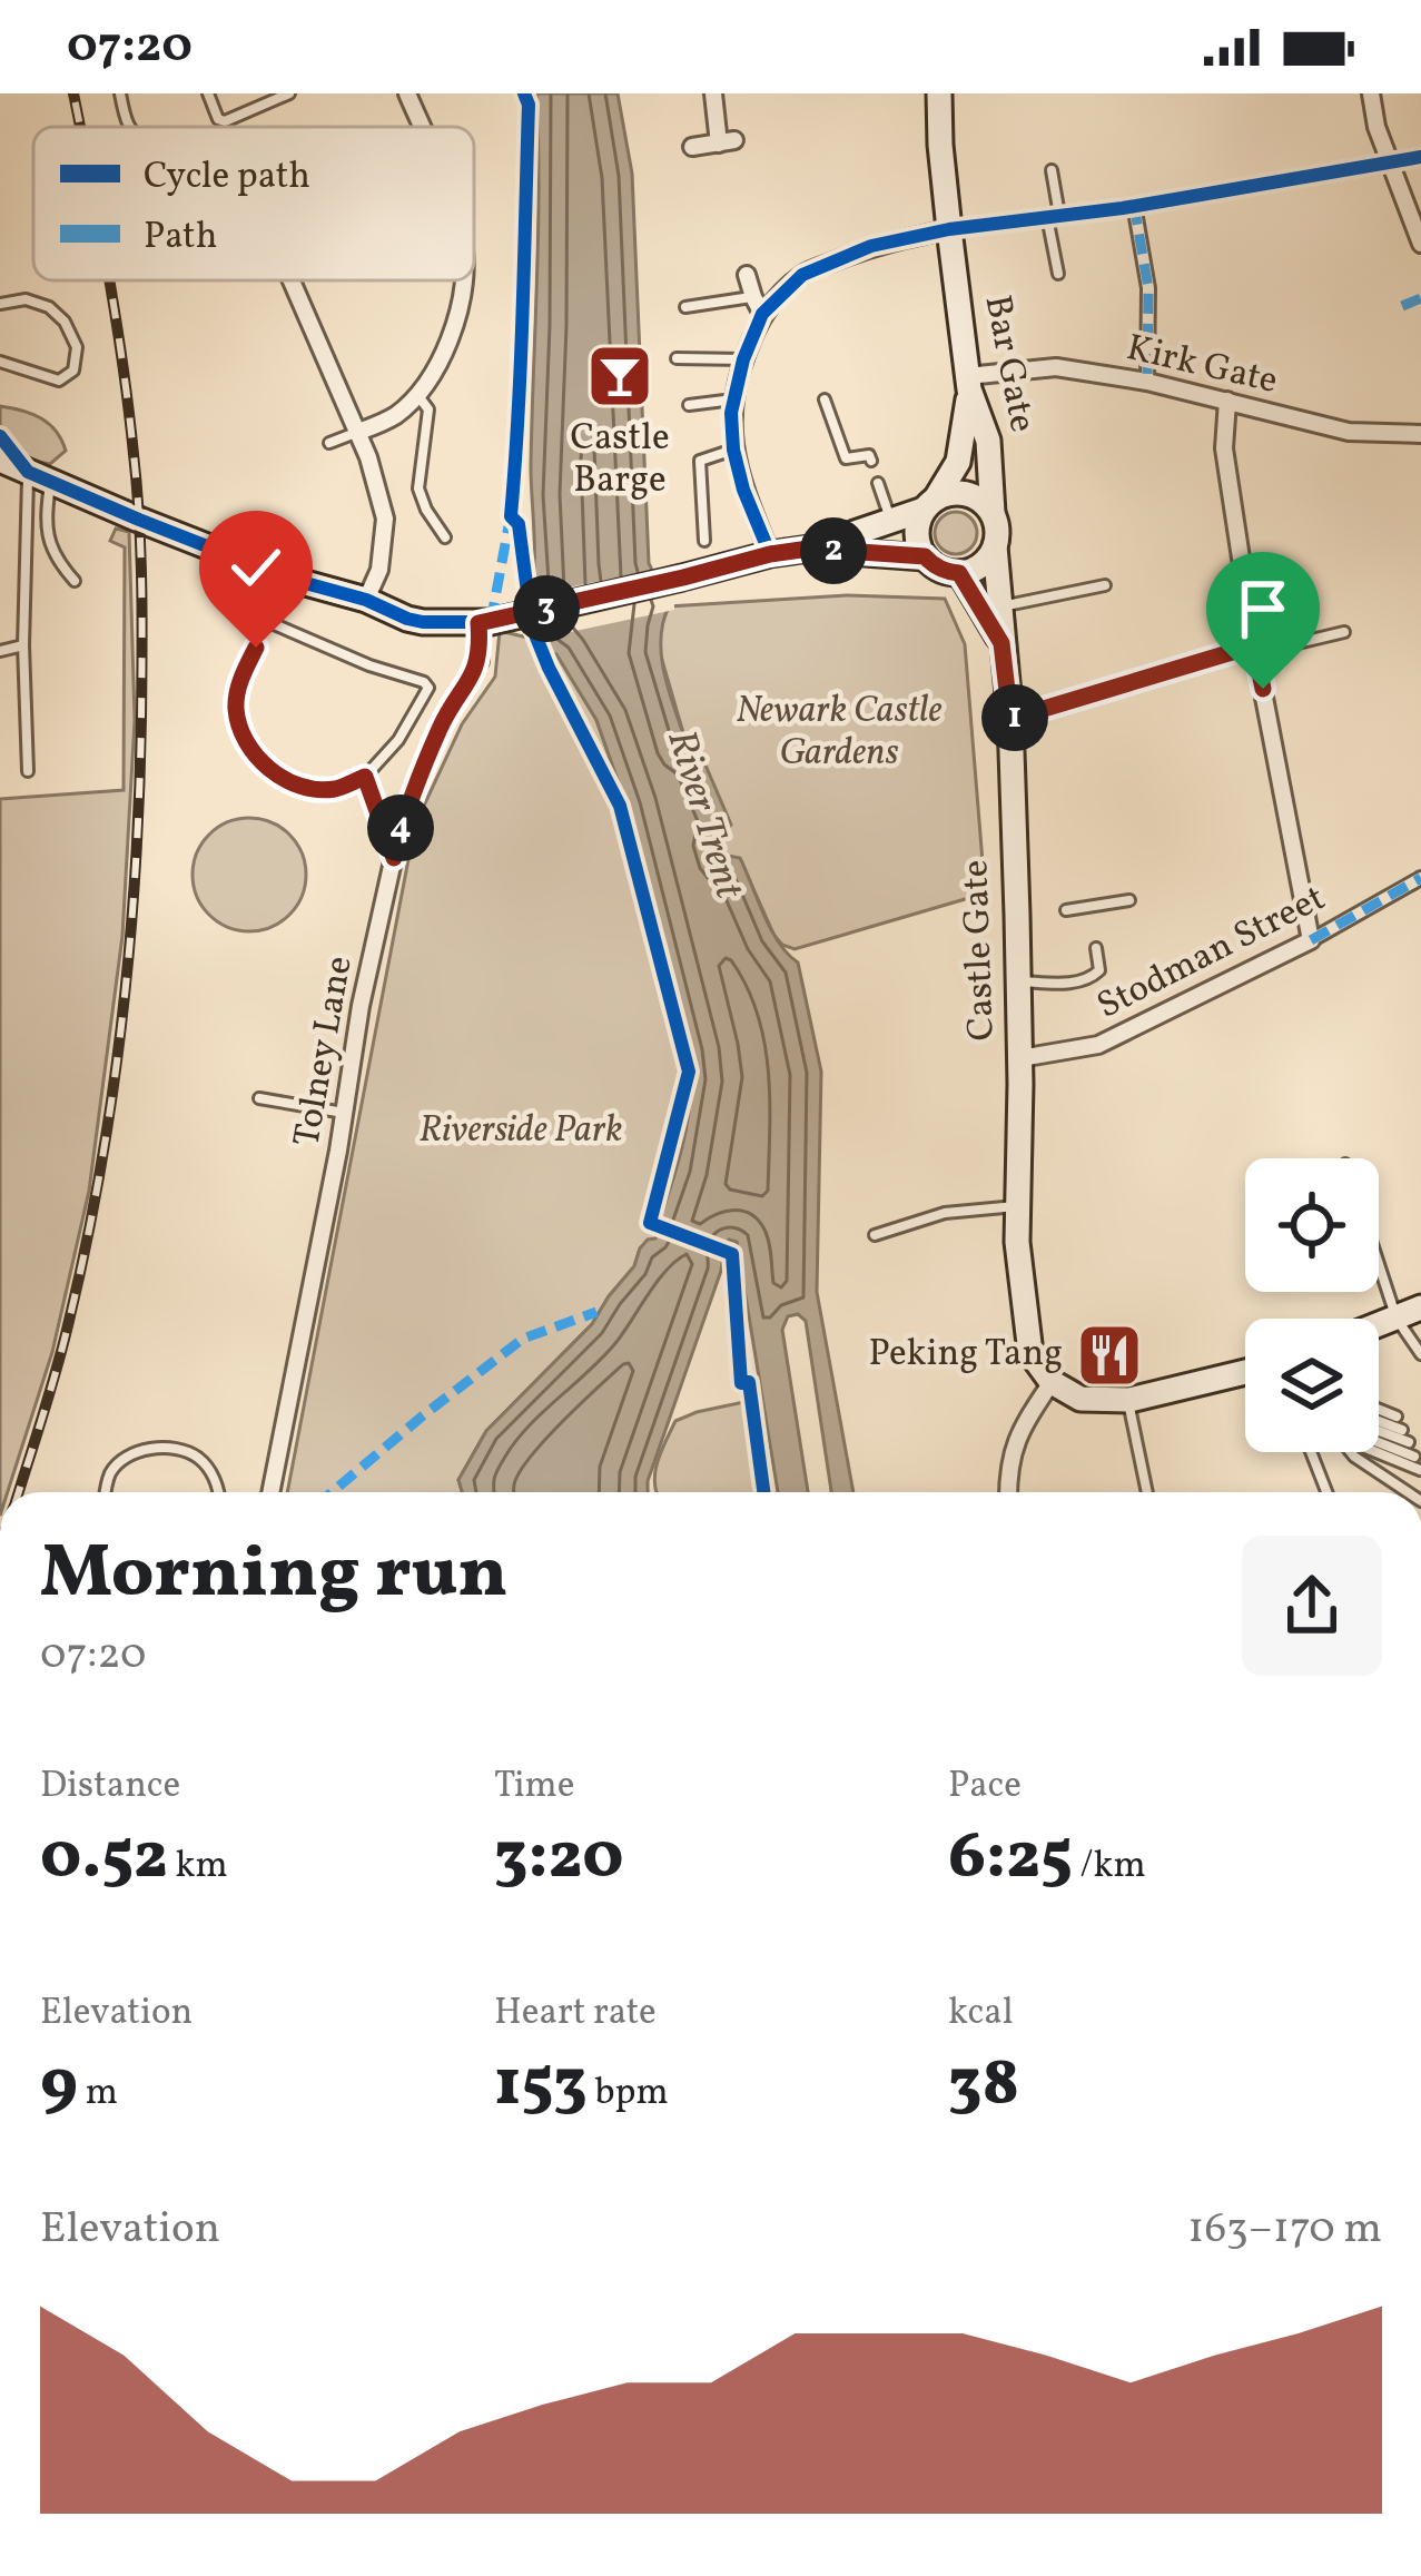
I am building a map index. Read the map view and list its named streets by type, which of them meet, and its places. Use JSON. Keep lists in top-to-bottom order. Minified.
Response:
{"streets":{"main road":["Bar Gate","Castle Gate"],"street":["Kirk Gate","Stodman Street","Tolney Lane"]},"crossings":[["Bar Gate","Kirk Gate"],["Bar Gate","Castle Gate"],["Castle Gate","Stodman Street"]],"water":["River Trent"],"parks":["Newark Castle Gardens","Riverside Park"],"places":{"bar":["Castle Barge"],"restaurant":["Peking Tang"]},"legend":["Cycle path","Path"],"page":{"status":"07:20","pins":["2","3","1","4"],"heading":["Morning run","07:20"],"stats":[["Distance","0.52 km"],["Time","3:20"],["Pace","6:25 /km"],["Elevation","9 m"],["Heart rate","153 bpm"],["kcal","38"]],"chart":["Elevation","163–170 m"]}}
